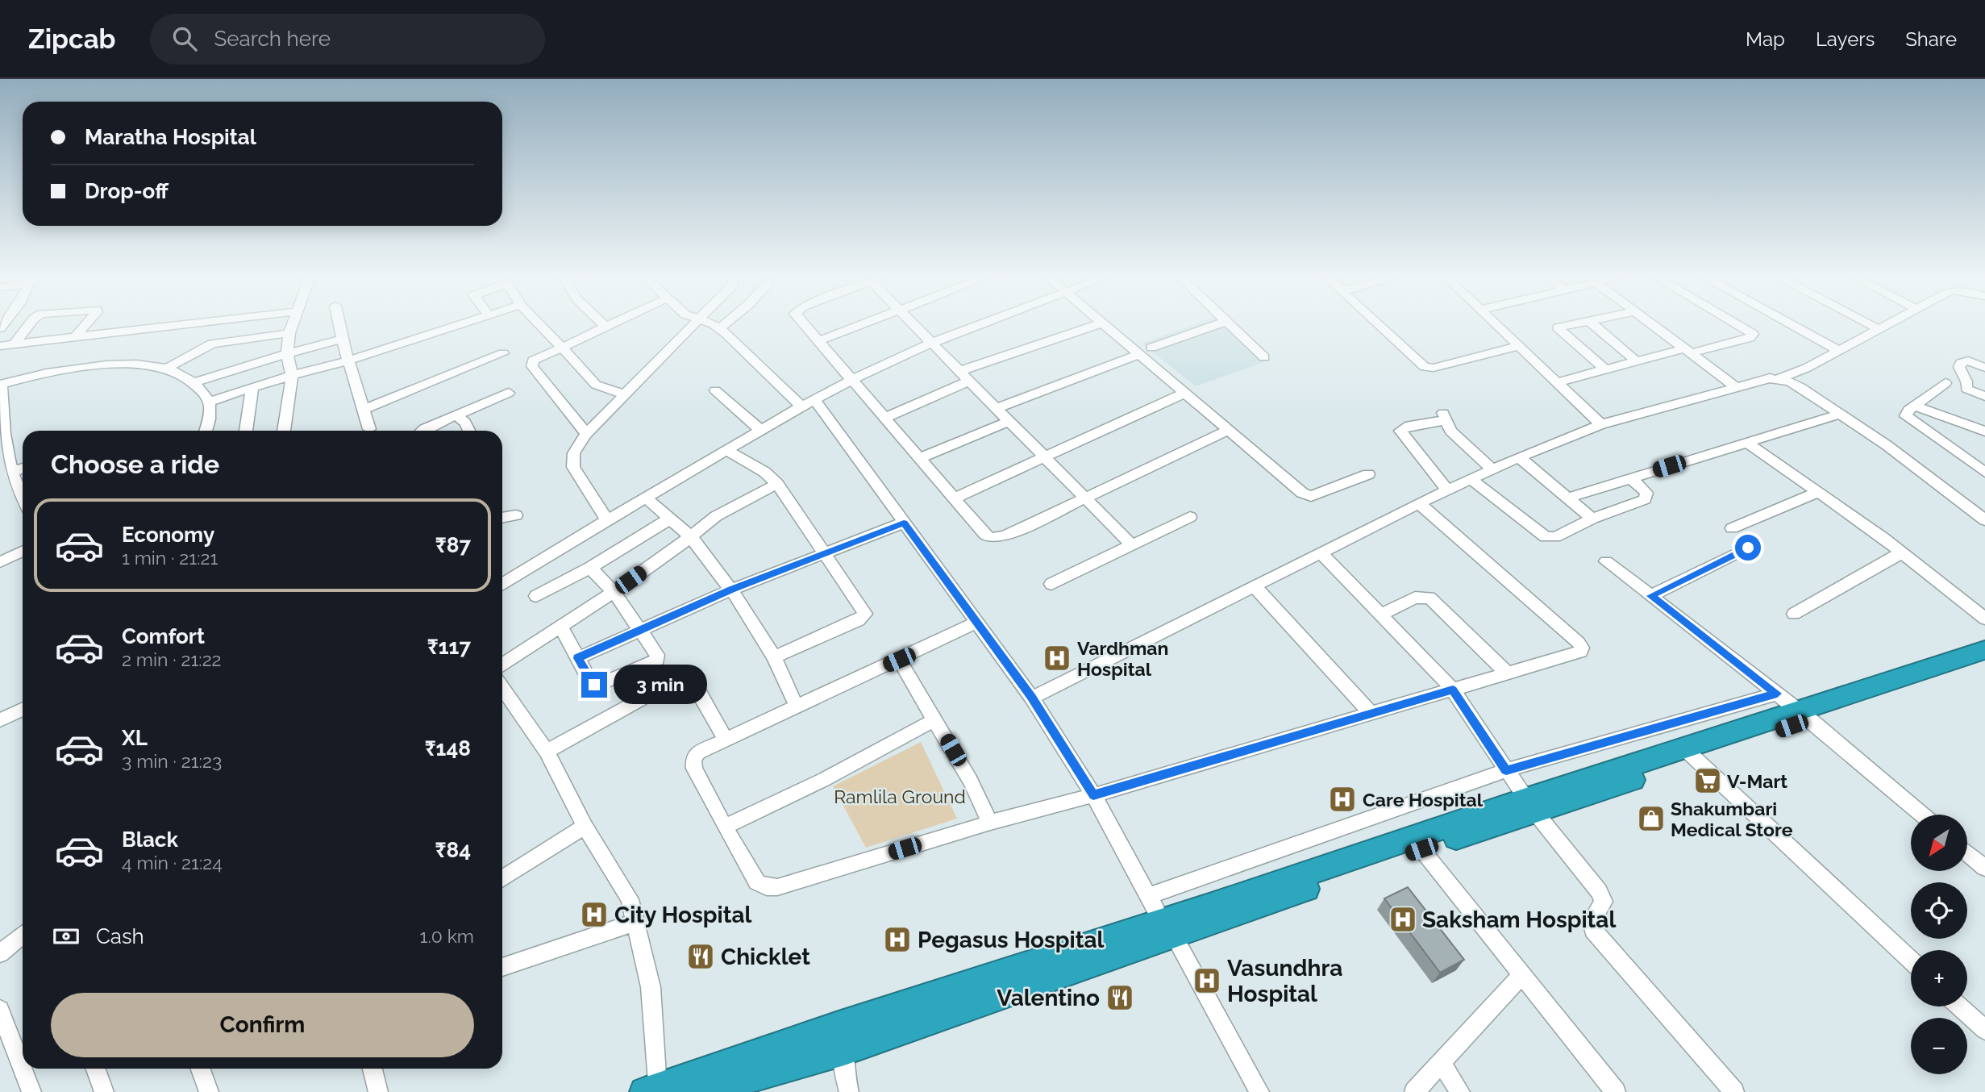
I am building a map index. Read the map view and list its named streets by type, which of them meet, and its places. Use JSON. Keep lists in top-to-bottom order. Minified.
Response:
{"parks":["Ramlila Ground"],"places":{"hospital":["Vardhman Hospital","Care Hospital","City Hospital","Saksham Hospital","Pegasus Hospital","Vasundhra Hospital"],"supermarket":["V-Mart"],"shop":["Shakumbari Medical Store"],"restaurant":["Chicklet","Valentino"]},"north":"bottom left","page":{"header":"Zipcab","search":"Search here","nav":["Map","Layers","Share"],"banner":["Maratha Hospital","Drop-off"],"heading":"Choose a ride","list":[{"name":"Economy","note":"1 min · 21:21","value":"₹87"},{"name":"Comfort","note":"2 min · 21:22","value":"₹117"},{"name":"XL","note":"3 min · 21:23","value":"₹148"},{"name":"Black","note":"4 min · 21:24","value":"₹84"}],"bubble":"3 min","map_buttons":["+","−"],"pay":["Cash","1.0 km"],"buttons":"Confirm"}}
